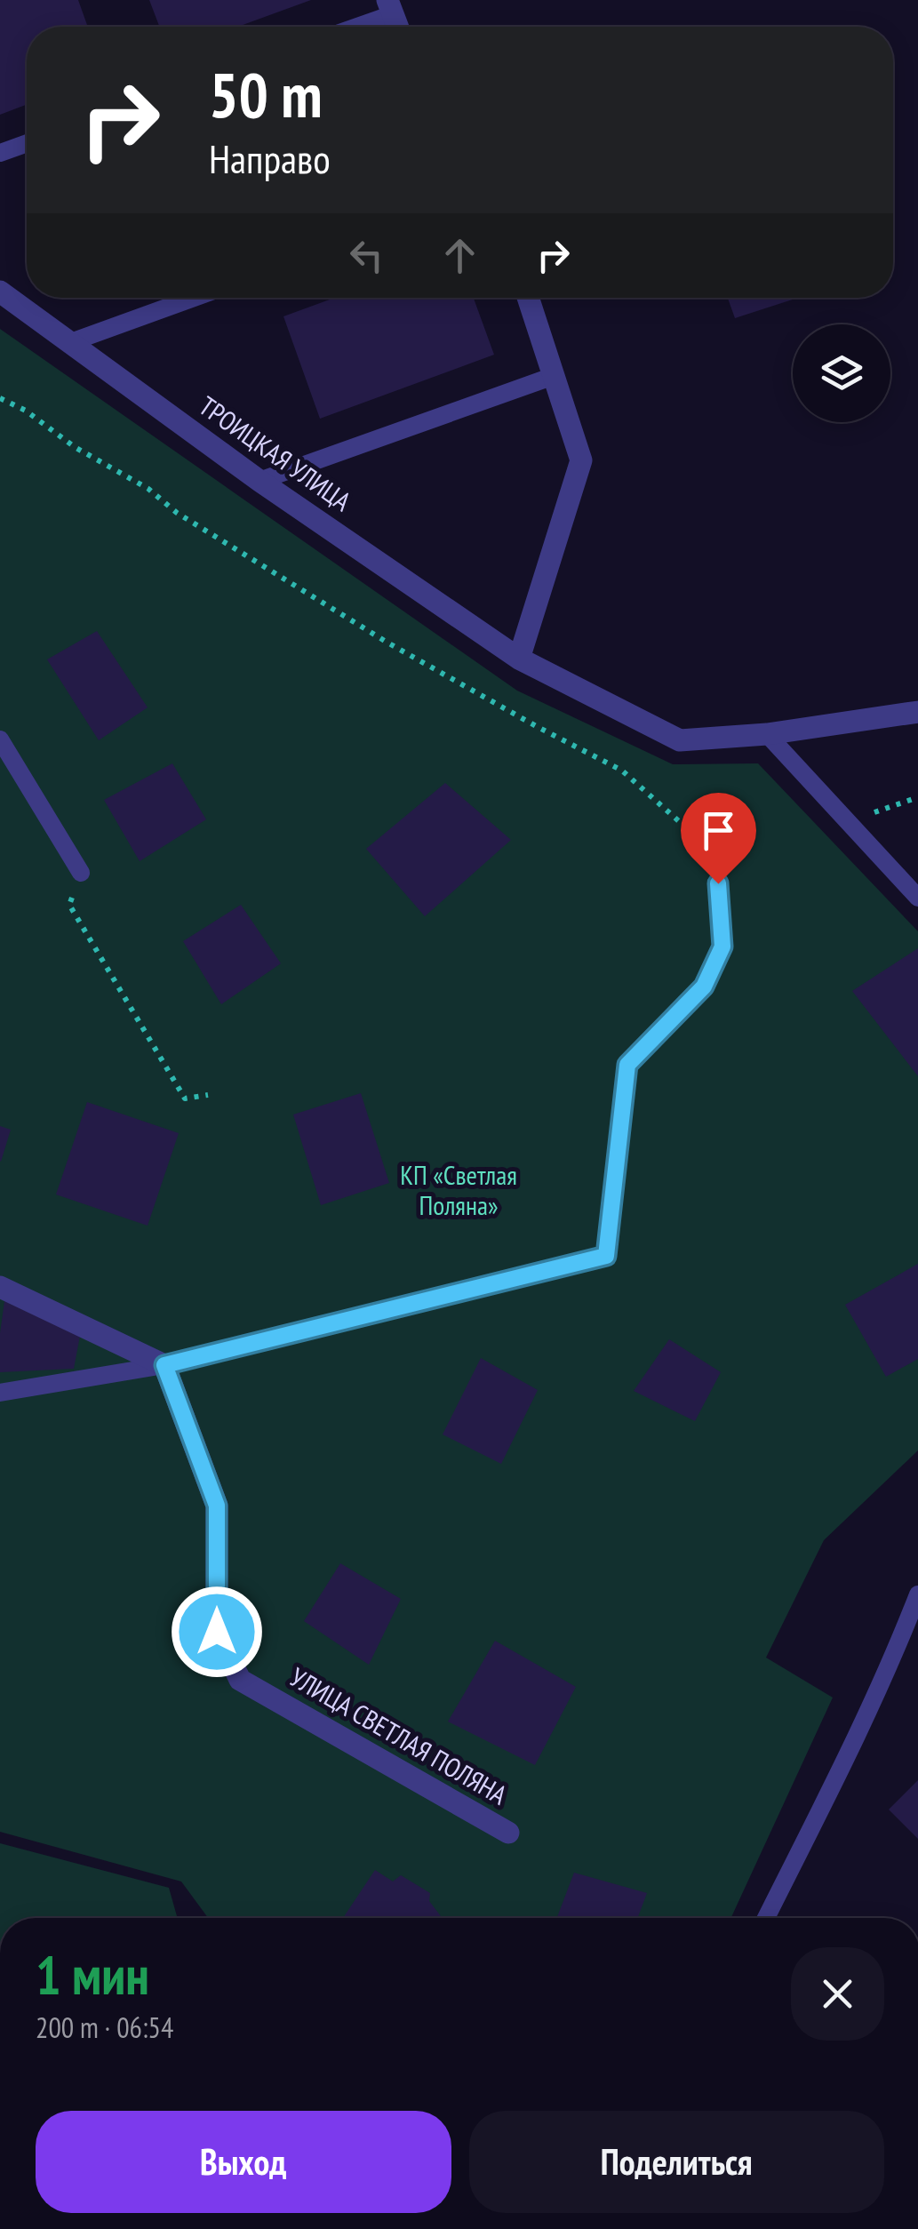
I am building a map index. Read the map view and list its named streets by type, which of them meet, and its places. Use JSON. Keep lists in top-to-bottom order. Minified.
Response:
{"streets":{"street":["ТРОИЦКАЯ УЛИЦА","УЛИЦА СВЕТЛАЯ ПОЛЯНА"]},"parks":["КП «Светлая Поляна»"],"page":{"turn":["50 m","Направо"],"heading":["1 мин","200 m · 06:54"],"buttons":["Выход","Поделиться"]}}
